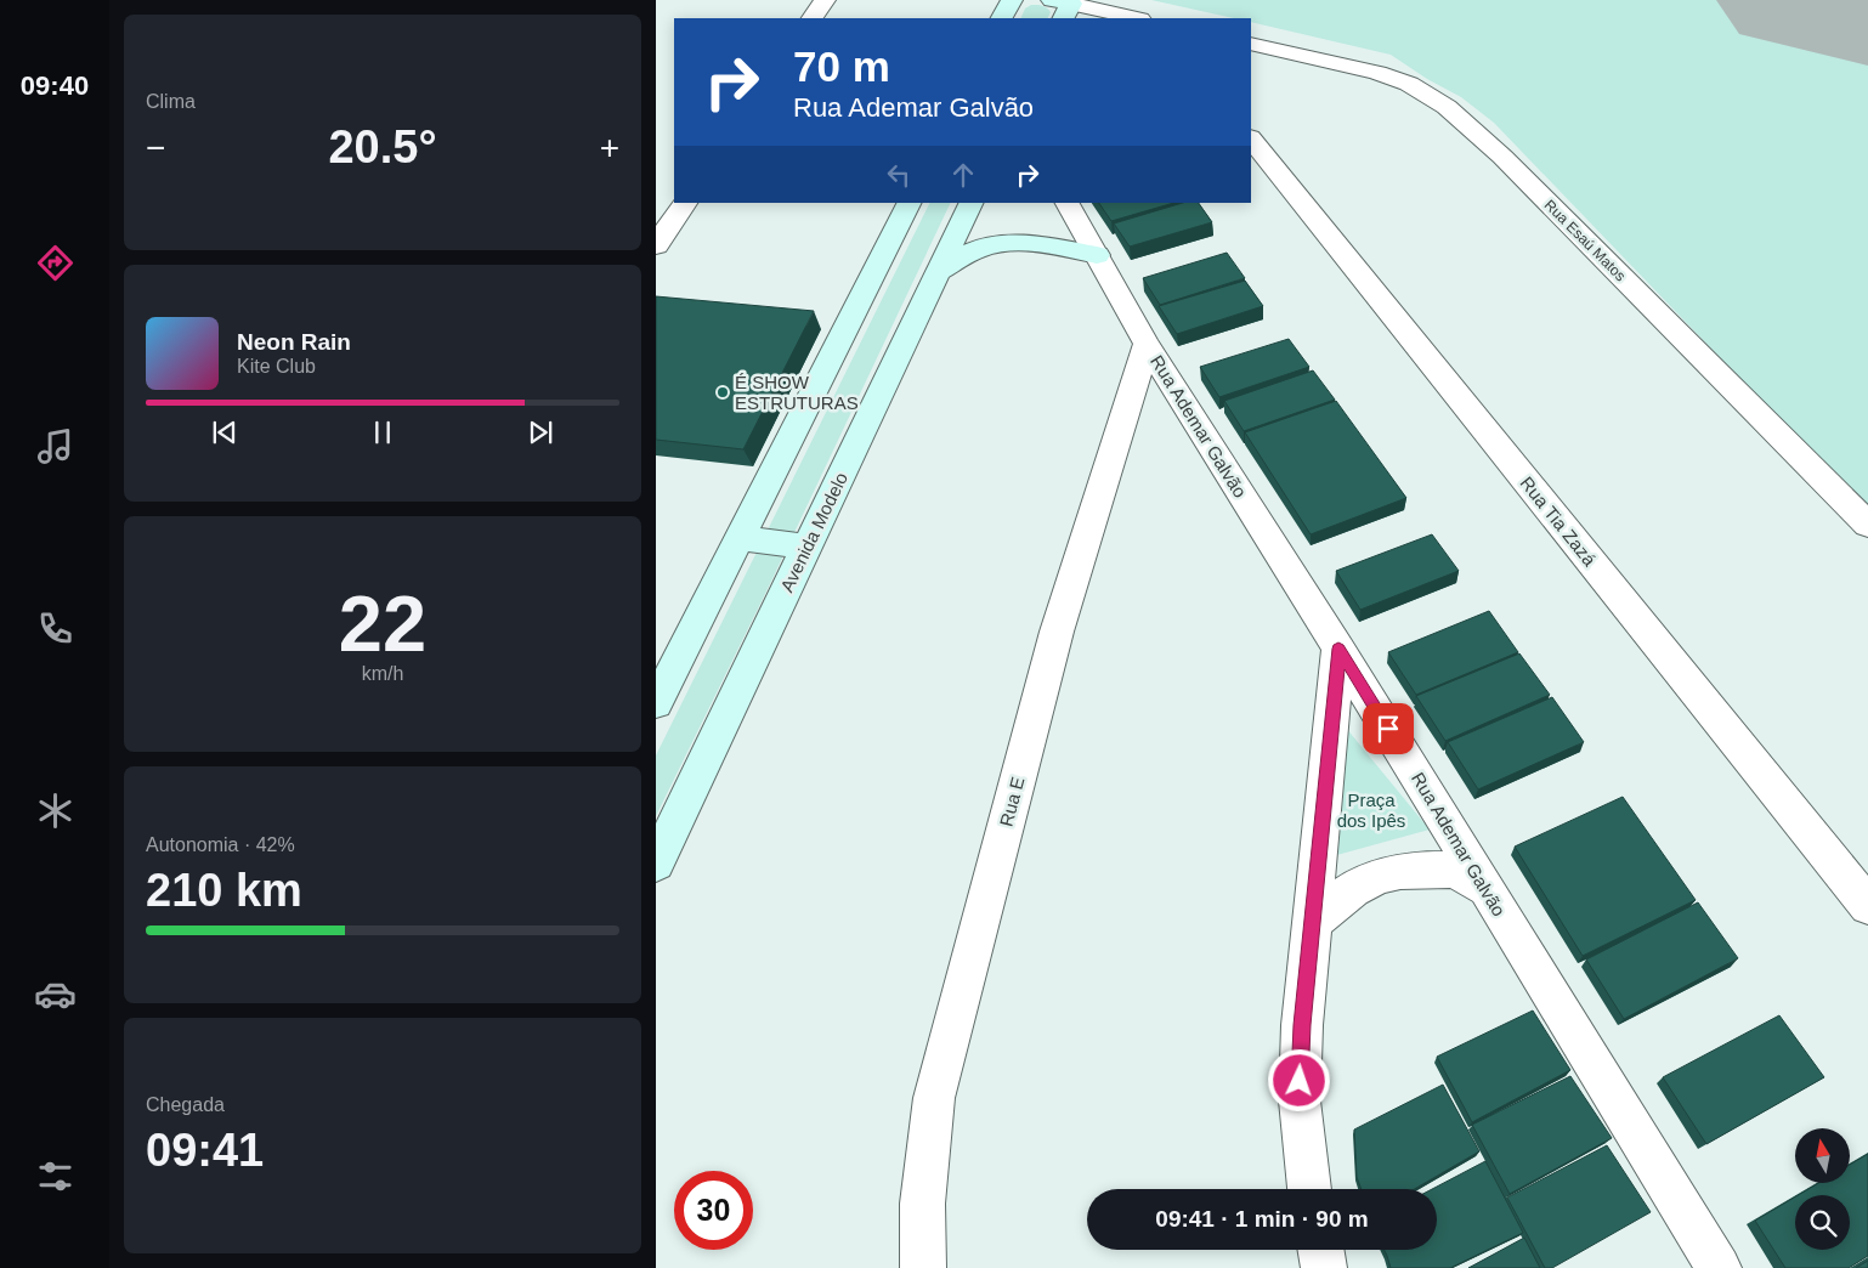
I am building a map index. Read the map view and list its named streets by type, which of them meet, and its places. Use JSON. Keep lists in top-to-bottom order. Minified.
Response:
{"streets":{"main road":["Avenida Modelo"],"street":["Rua Esaú Matos","Rua Ademar Galvão","Rua Tia Zazá","Rua E"]},"crossings":[["Rua Ademar Galvão","Rua E"]],"parks":["Praça dos Ipês"],"places":["É SHOW ESTRUTURAS"],"north":"top","page":{"tabs":"09:40","tile":["Clima",["22","km/h"],["Autonomia · 42%","210 km"],["Chegada","09:41"]],"turn":["70 m","Rua Ademar Galvão"],"heat":["−","20.5°","+"],"song":["Neon Rain","Kite Club"],"limit":"30","trip":"09:41 · 1 min · 90 m"}}
